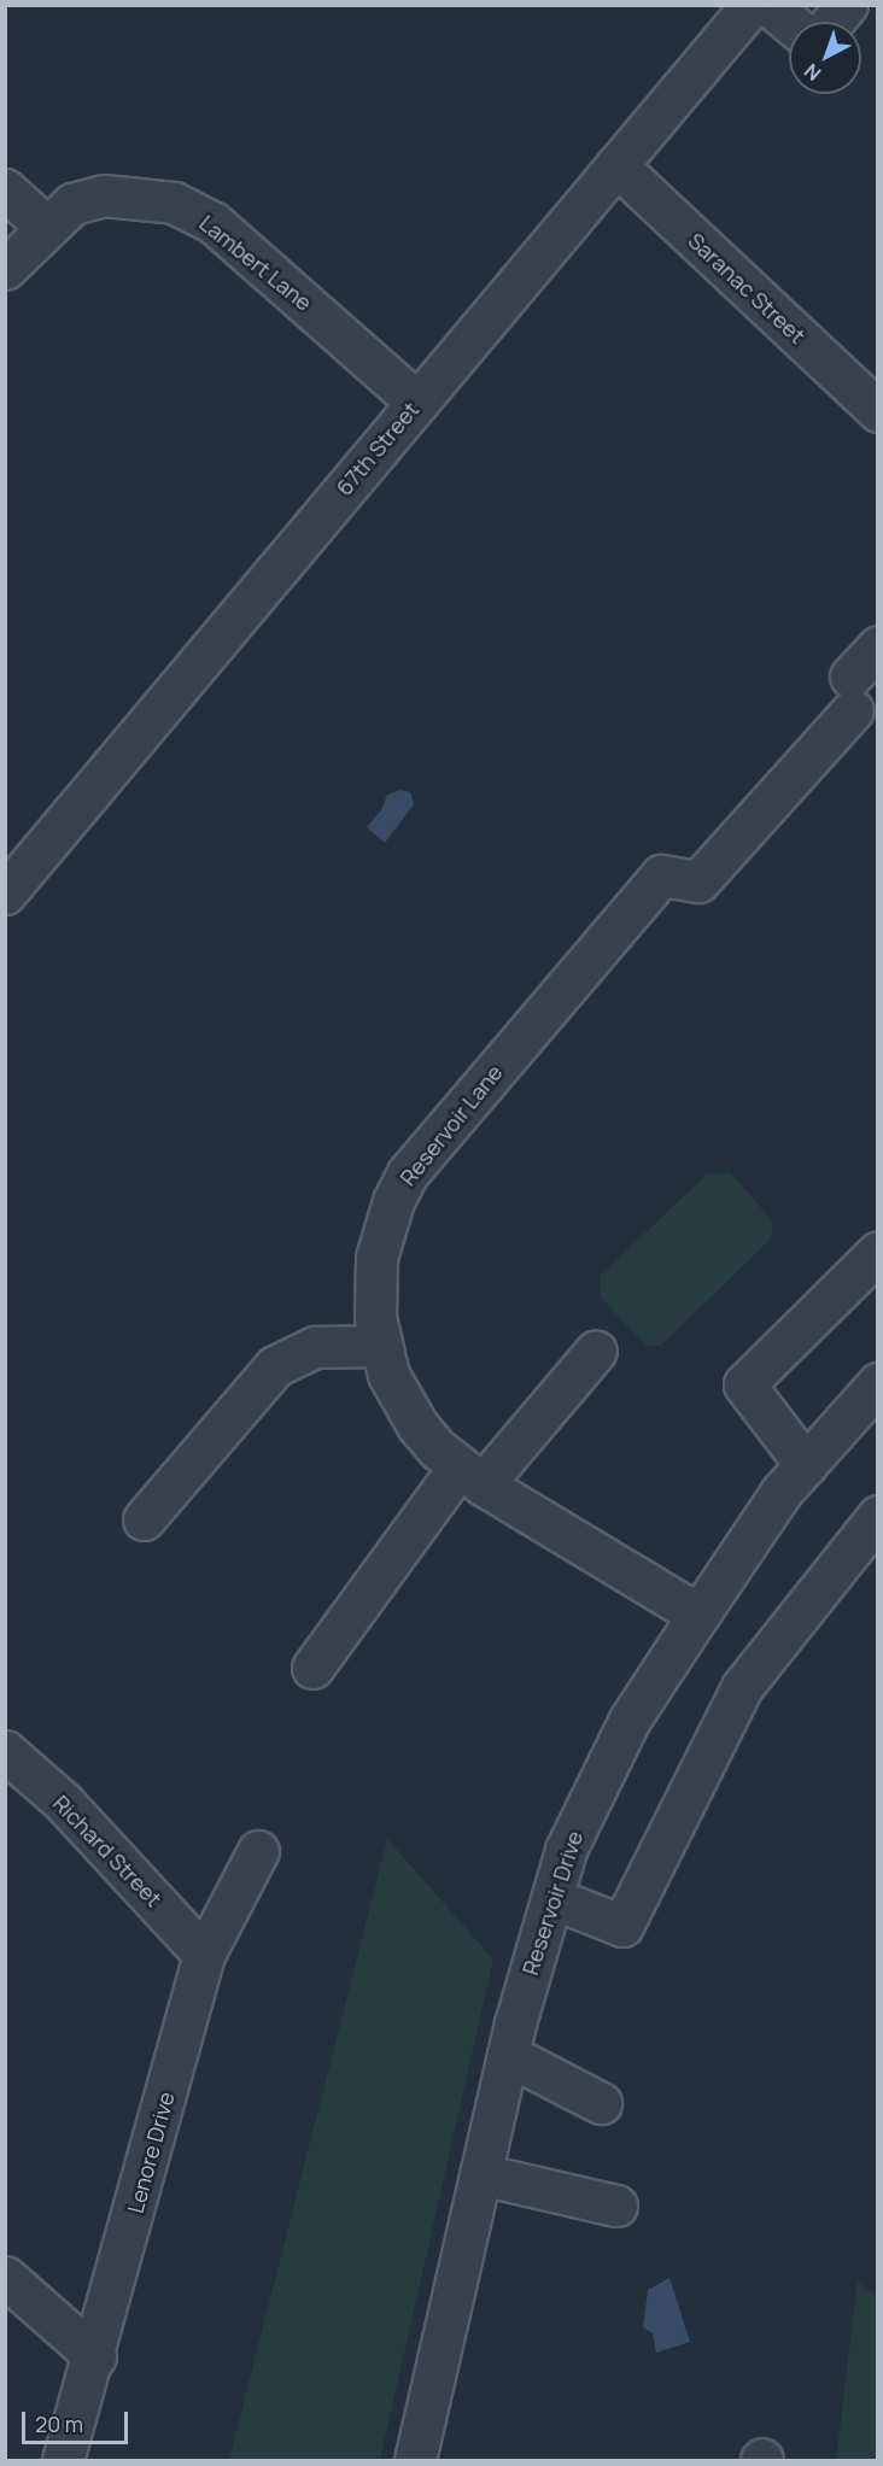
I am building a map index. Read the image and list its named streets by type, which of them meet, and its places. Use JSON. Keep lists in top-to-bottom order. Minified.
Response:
{"streets":{"street":["Lambert Lane","Saranac Street","67th Street","Reservoir Lane","Richard Street","Reservoir Drive","Lenore Drive"]},"crossings":[["Lambert Lane","67th Street"],["Saranac Street","67th Street"],["Reservoir Lane","Reservoir Drive"],["Richard Street","Lenore Drive"]],"scale_bar":"20 m","north":"bottom left"}
